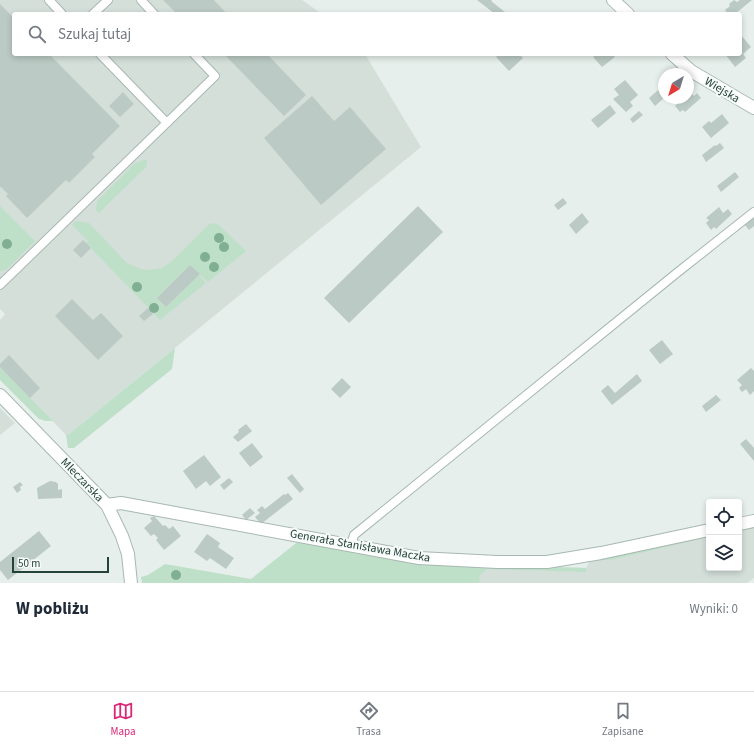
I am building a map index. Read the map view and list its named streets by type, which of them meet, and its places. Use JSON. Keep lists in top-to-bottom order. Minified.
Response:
{"streets":{"street":["Wiejska","Mleczarska","Generała Stanisława Maczka"]},"crossings":[["Mleczarska","Generała Stanisława Maczka"]],"scale_bar":"50 m","north":"bottom left","page":{"search":"Szukaj tutaj","scale":"50 m","heading":["W pobliżu","Wyniki: 0"],"nav":["Mapa","Trasa","Zapisane"]}}
